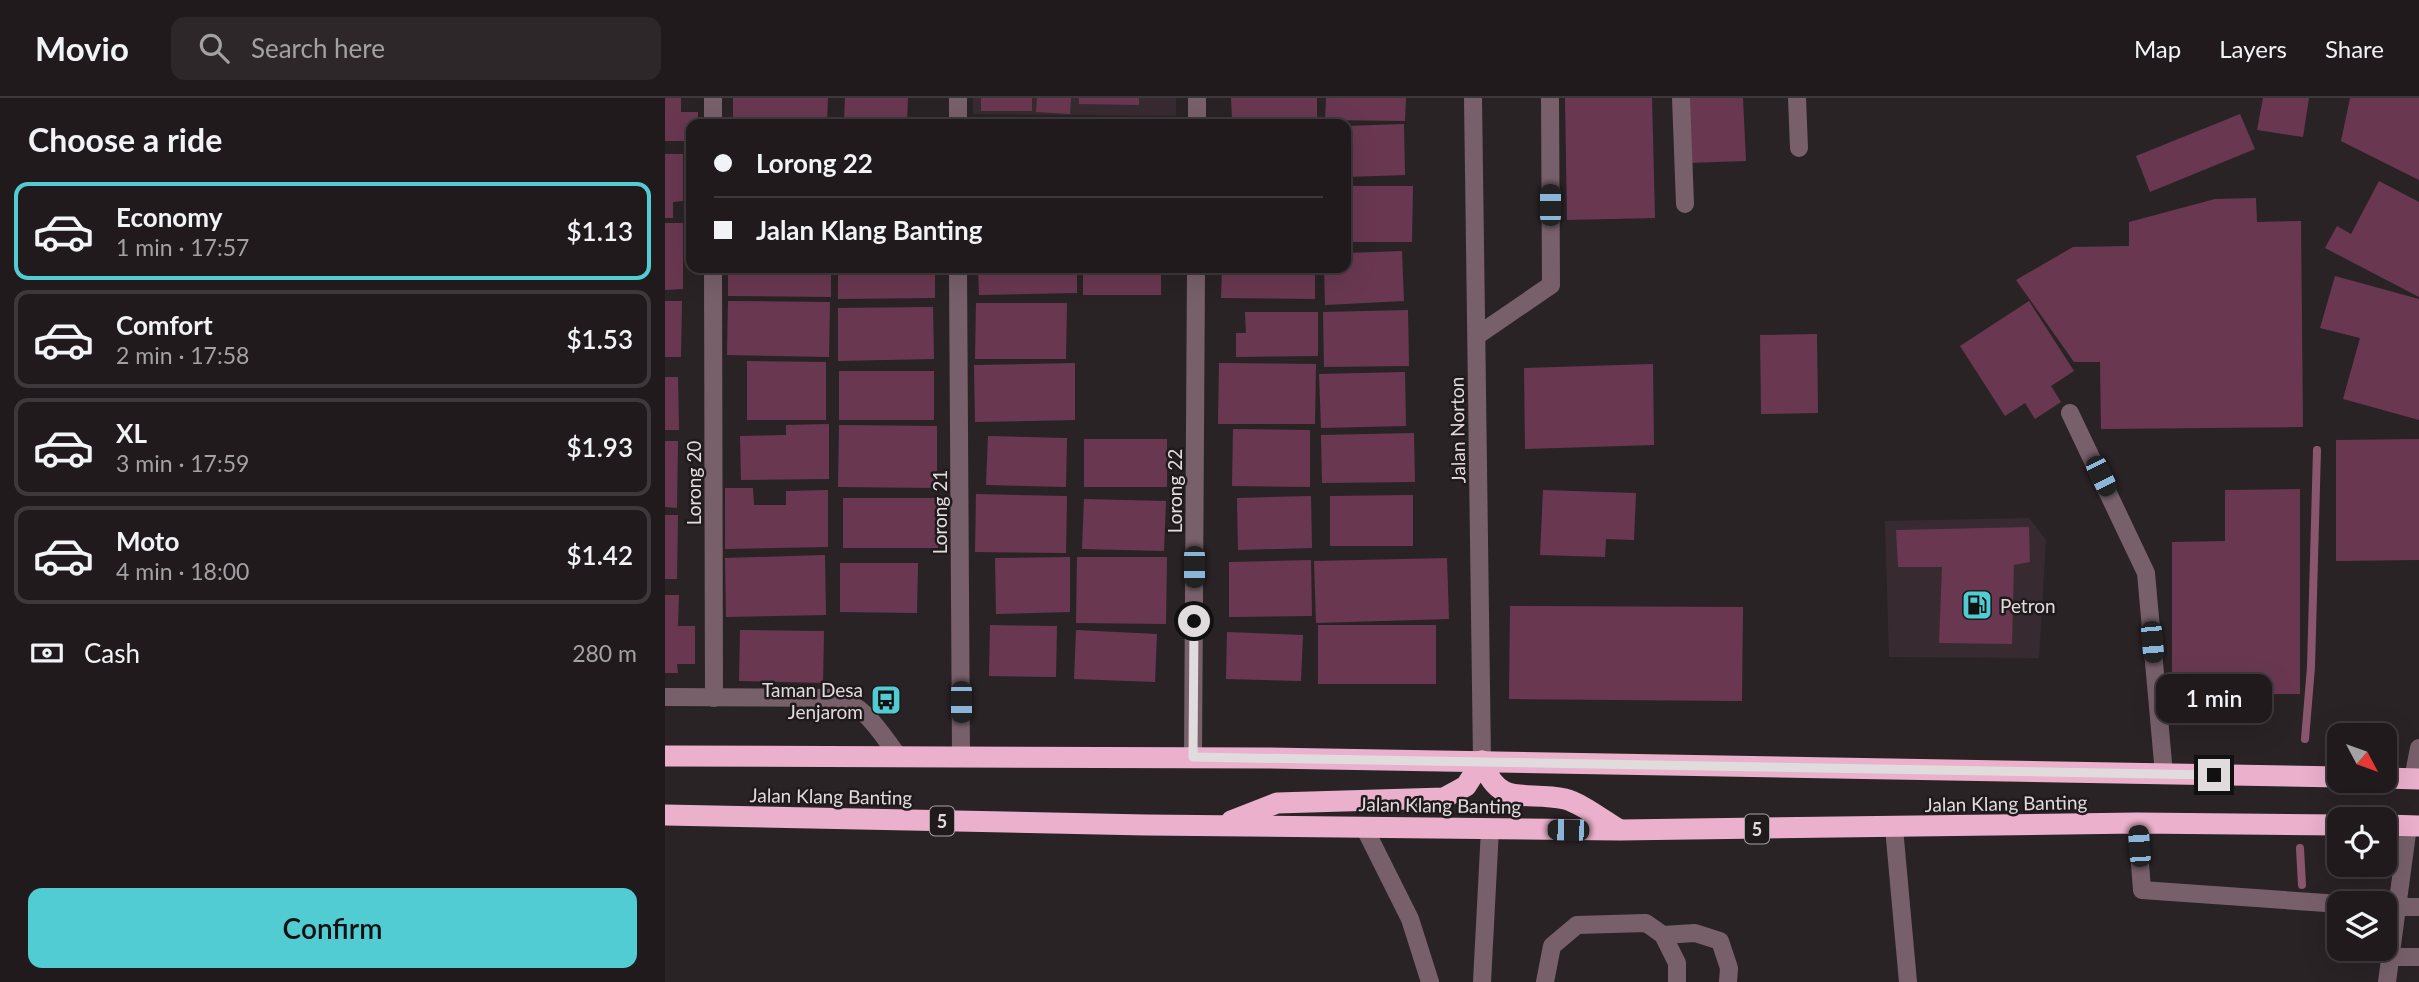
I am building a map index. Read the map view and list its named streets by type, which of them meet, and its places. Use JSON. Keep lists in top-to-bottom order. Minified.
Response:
{"streets":{"highway":["Jalan Klang Banting","5"],"street":["Jalan Norton","Lorong 20","Lorong 22","Lorong 21"]},"crossings":[["Jalan Norton","Jalan Klang Banting"],["Lorong 22","Jalan Klang Banting"],["Lorong 21","Jalan Klang Banting"]],"places":{"fuel station":["Petron"],"bus stop":["Taman Desa Jenjarom"]},"north":"bottom right","page":{"header":"Movio","search":"Search here","nav":["Map","Layers","Share"],"heading":"Choose a ride","banner":["Lorong 22","Jalan Klang Banting"],"list":[{"name":"Economy","note":"1 min · 17:57","value":"$1.13"},{"name":"Comfort","note":"2 min · 17:58","value":"$1.53"},{"name":"XL","note":"3 min · 17:59","value":"$1.93"},{"name":"Moto","note":"4 min · 18:00","value":"$1.42"}],"pay":["Cash","280 m"],"bubble":"1 min","buttons":"Confirm"}}
